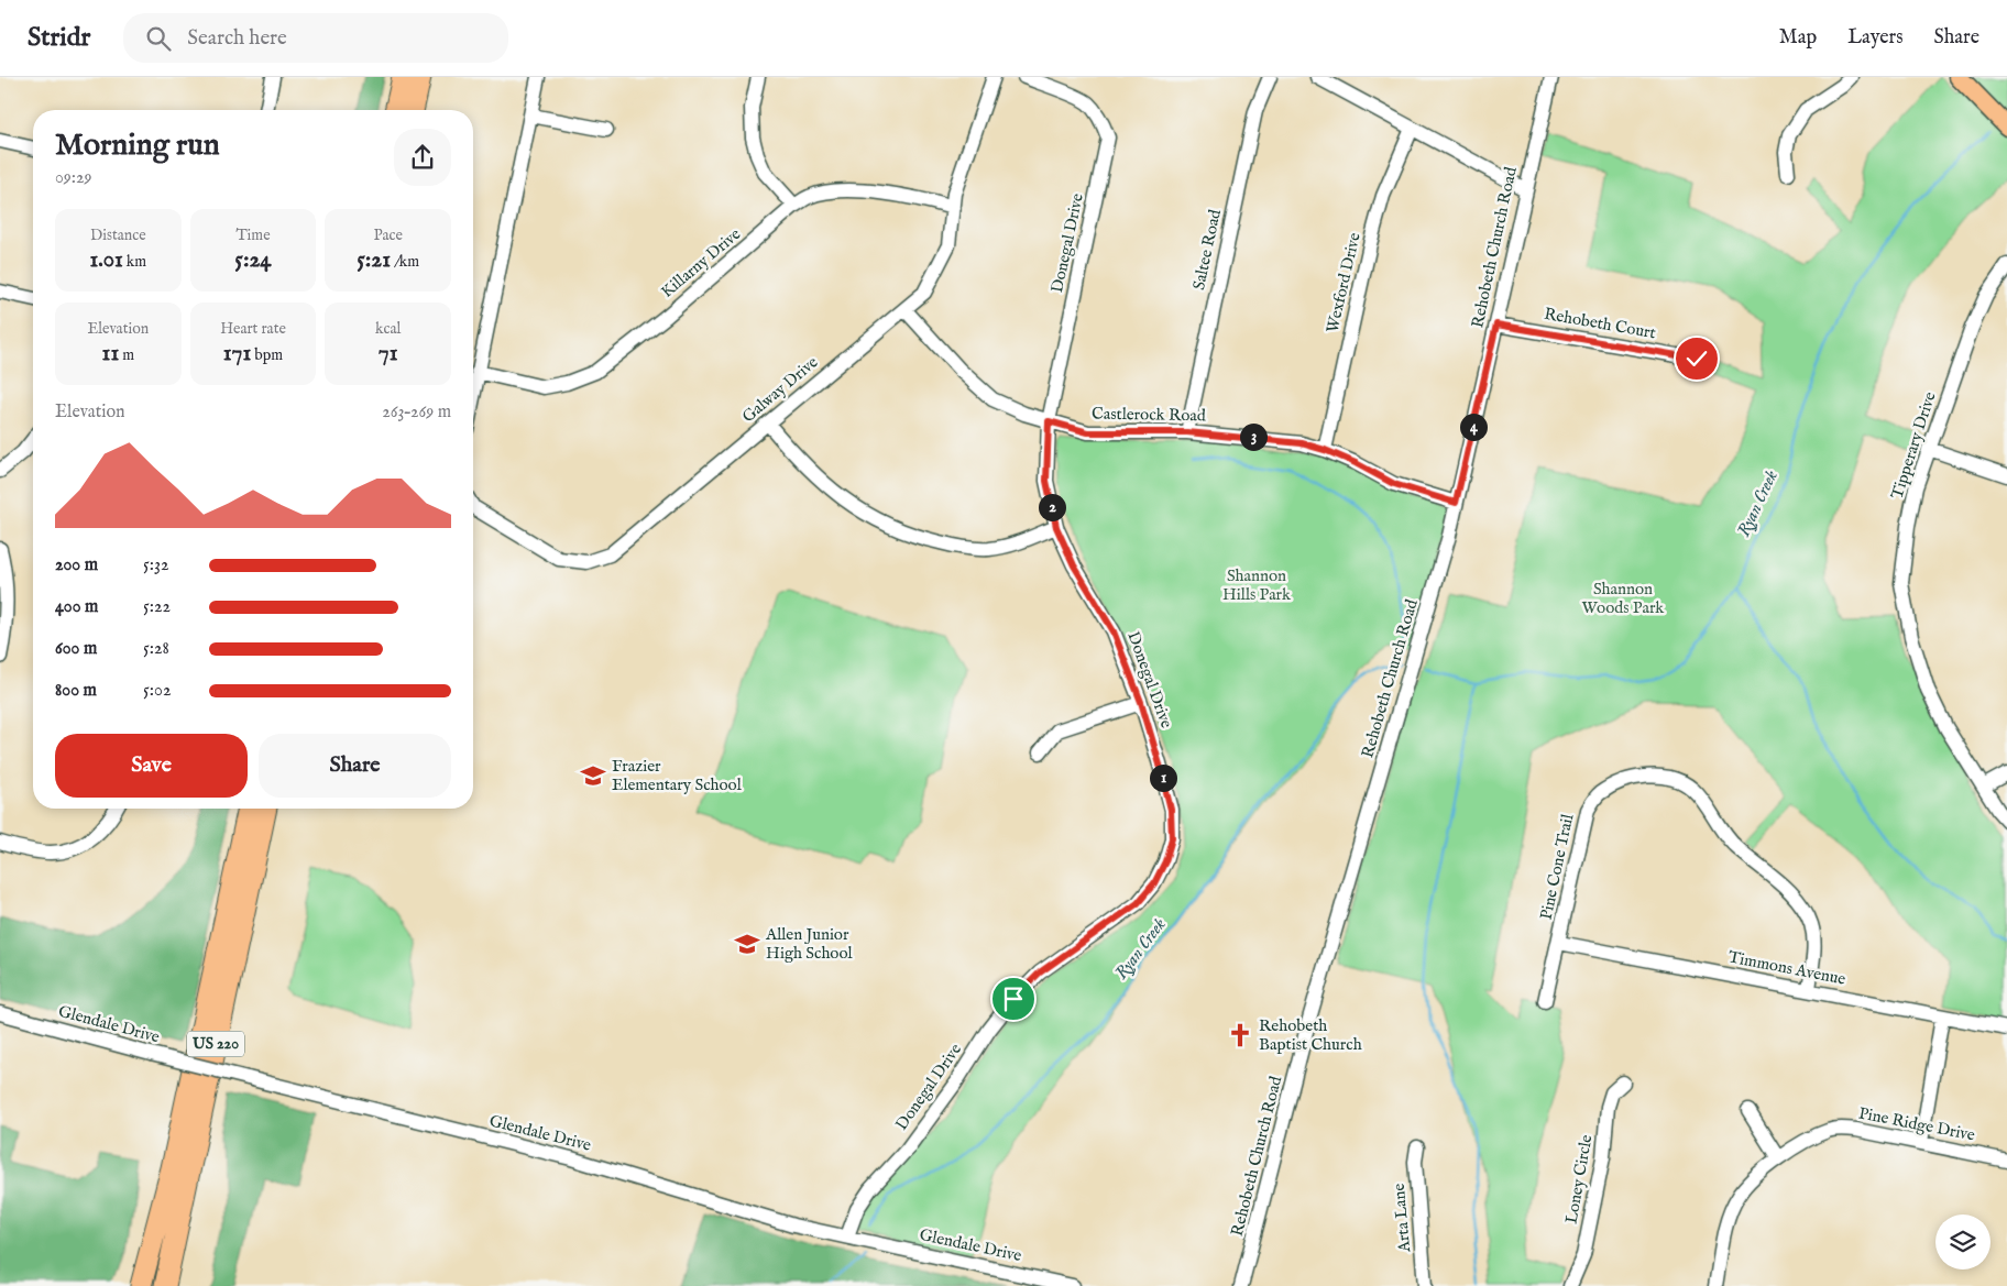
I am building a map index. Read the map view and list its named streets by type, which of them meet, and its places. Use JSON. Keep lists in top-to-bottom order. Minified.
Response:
{"streets":{"highway":["US 220"],"street":["Donegal Drive","Rehobeth Church Road","Saltee Road","Killarny Drive","Wexford Drive","Rehobeth Court","Galway Drive","Castlerock Road","Tipperary Drive","Pine Cone Trail","Timmons Avenue","Glendale Drive","Pine Ridge Drive","Loney Circle","Arta Lane"]},"crossings":[["Donegal Drive","Castlerock Road"],["Donegal Drive","Glendale Drive"],["Rehobeth Church Road","Rehobeth Court"],["Rehobeth Church Road","Castlerock Road"],["Saltee Road","Castlerock Road"],["Killarny Drive","Galway Drive"],["Wexford Drive","Castlerock Road"],["Galway Drive","Castlerock Road"],["Pine Cone Trail","Timmons Avenue"]],"water":["Ryan Creek"],"parks":["Shannon Hills Park","Shannon Woods Park"],"places":{"school or university":["Frazier Elementary School","Allen Junior High School"],"church":["Rehobeth Baptist Church"]},"page":{"header":"Stridr","search":"Search here","nav":["Map","Layers","Share"],"heading":["Morning run","09:29"],"stats":[["Distance","1.01 km"],["Time","5:24"],["Pace","5:21 /km"],["Elevation","11 m"],["Heart rate","171 bpm"],["kcal","71"]],"chart":["Elevation","263–269 m"],"pins":["4","3","2","1"],"list":[{"name":"200 m","note":"5:32"},{"name":"400 m","note":"5:22"},{"name":"600 m","note":"5:28"},{"name":"800 m","note":"5:02"}],"buttons":["Save","Share"]}}
